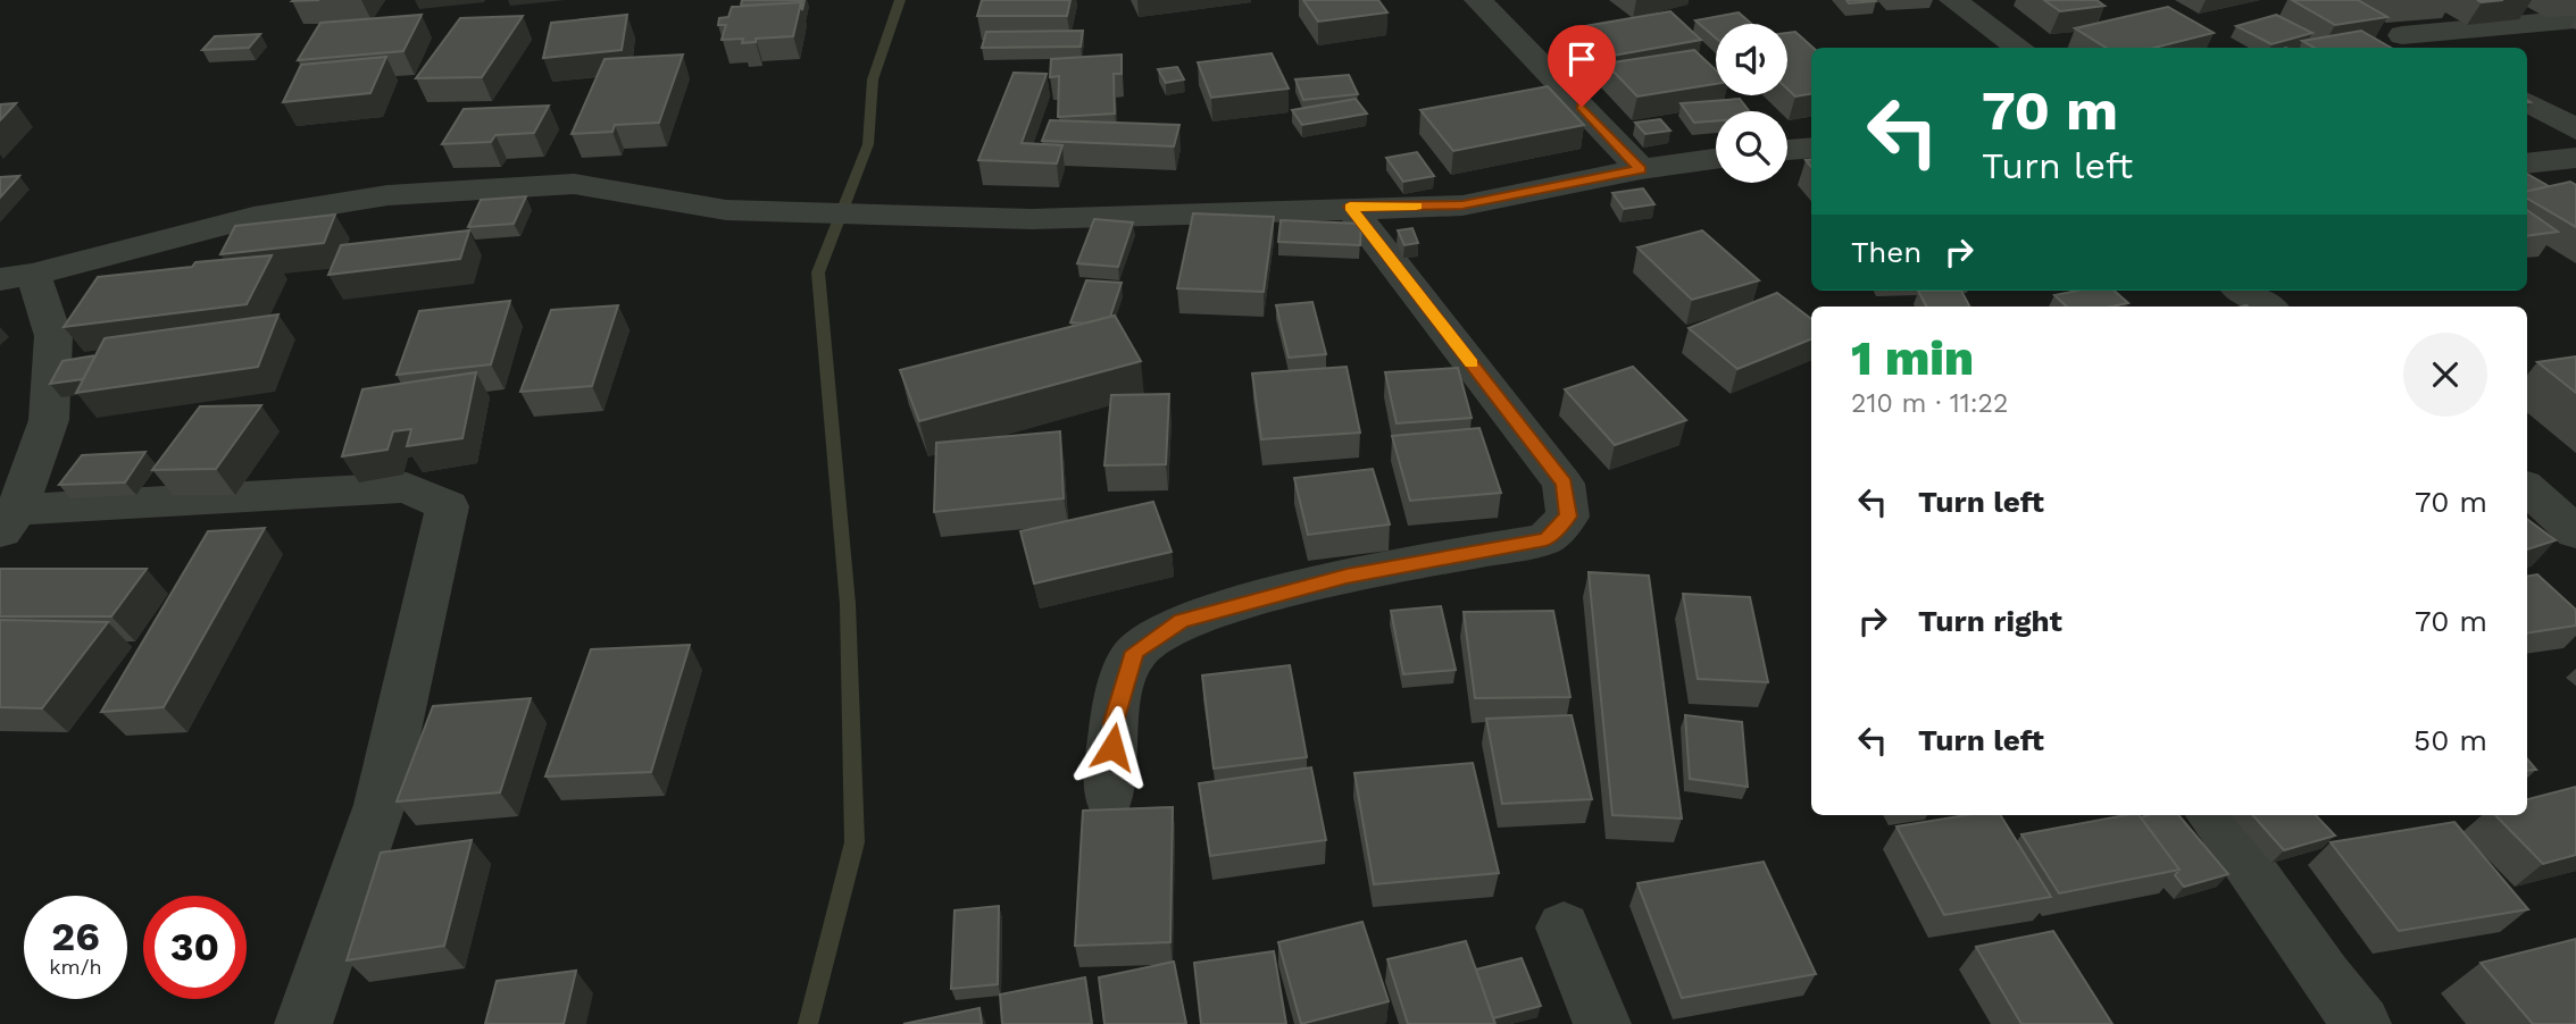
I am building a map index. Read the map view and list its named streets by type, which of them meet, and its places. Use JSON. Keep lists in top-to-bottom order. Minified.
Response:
{"page":{"turn":["70 m","Turn left"],"then":"Then","heading":["1 min","210 m · 11:22"],"list":[{"name":"Turn left","value":"70 m"},{"name":"Turn right","value":"70 m"},{"name":"Turn left","value":"50 m"}],"speed":"26 km/h","limit":"30"}}
